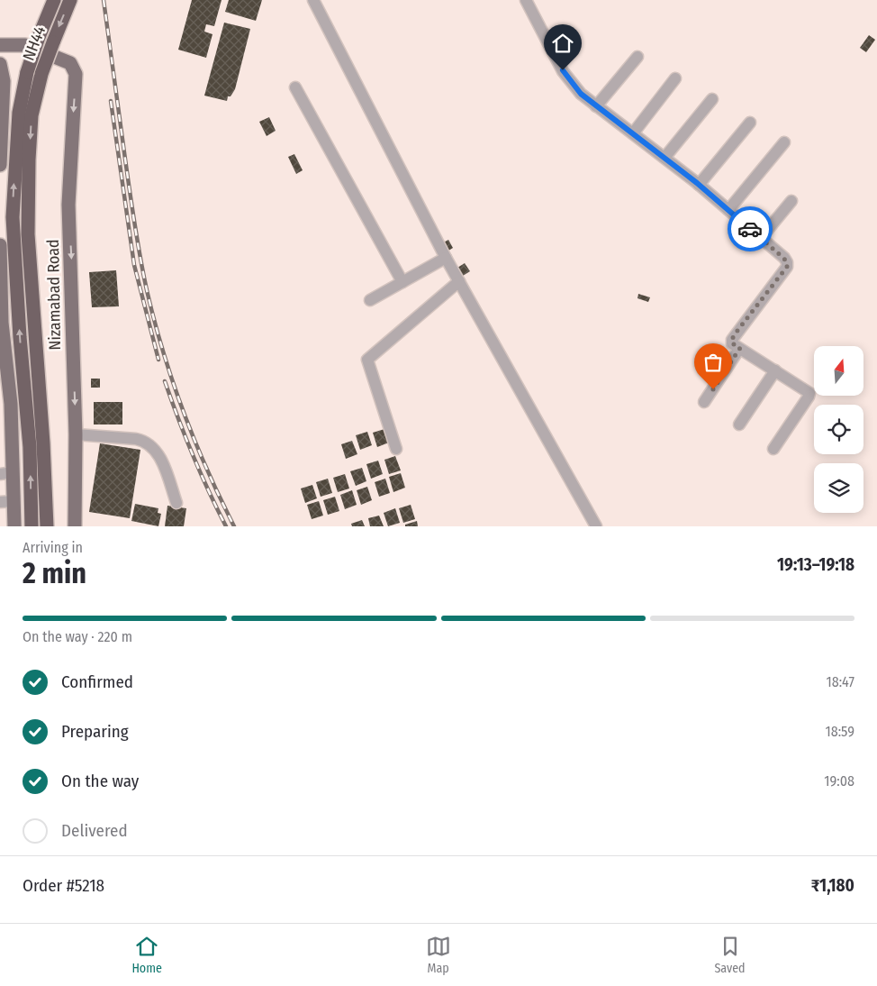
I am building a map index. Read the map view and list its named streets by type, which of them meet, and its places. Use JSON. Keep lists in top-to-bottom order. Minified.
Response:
{"streets":{"highway":["NH44","Nizamabad Road"]},"crossings":[["NH44","Nizamabad Road"]],"north":"top","page":{"heading":["2 min","Arriving in","19:13–19:18"],"panel":["Order #5218","₹1,180"],"bar":"On the way · 220 m","list":[["Confirmed","18:47"],["Preparing","18:59"],["On the way","19:08"],"Delivered"],"tabs":["Home","Map","Saved"]}}
